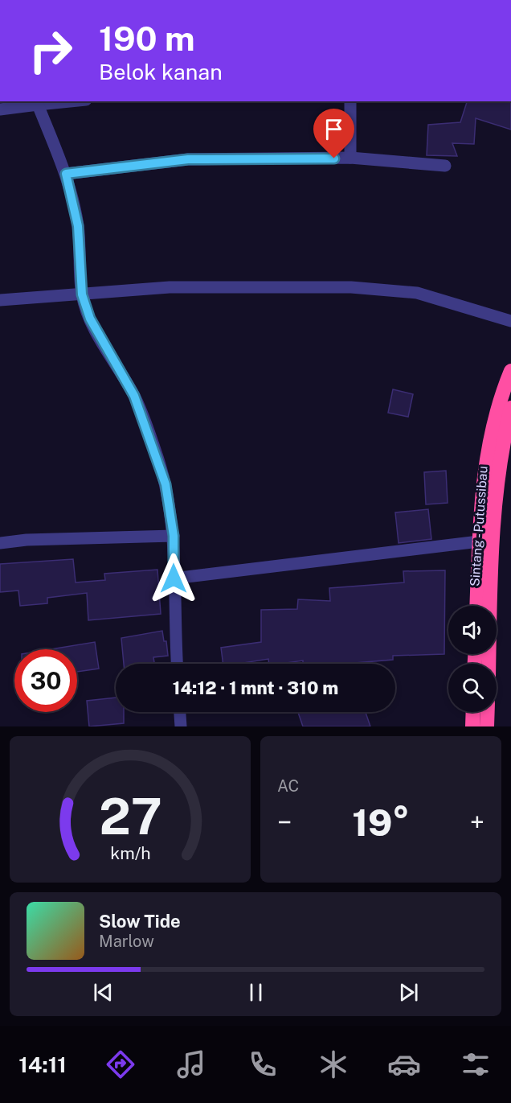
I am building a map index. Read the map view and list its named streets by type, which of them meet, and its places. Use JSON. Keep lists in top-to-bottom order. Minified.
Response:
{"streets":{"highway":["Sintang - Putussibau"]},"page":{"turn":["190 m","Belok kanan"],"limit":"30","trip":"14:12 · 1 mnt · 310 m","tile":"AC","heat":["−","19°","+"],"song":["Slow Tide","Marlow"],"tabs":"14:11","gauge":["27","km/h"]}}
